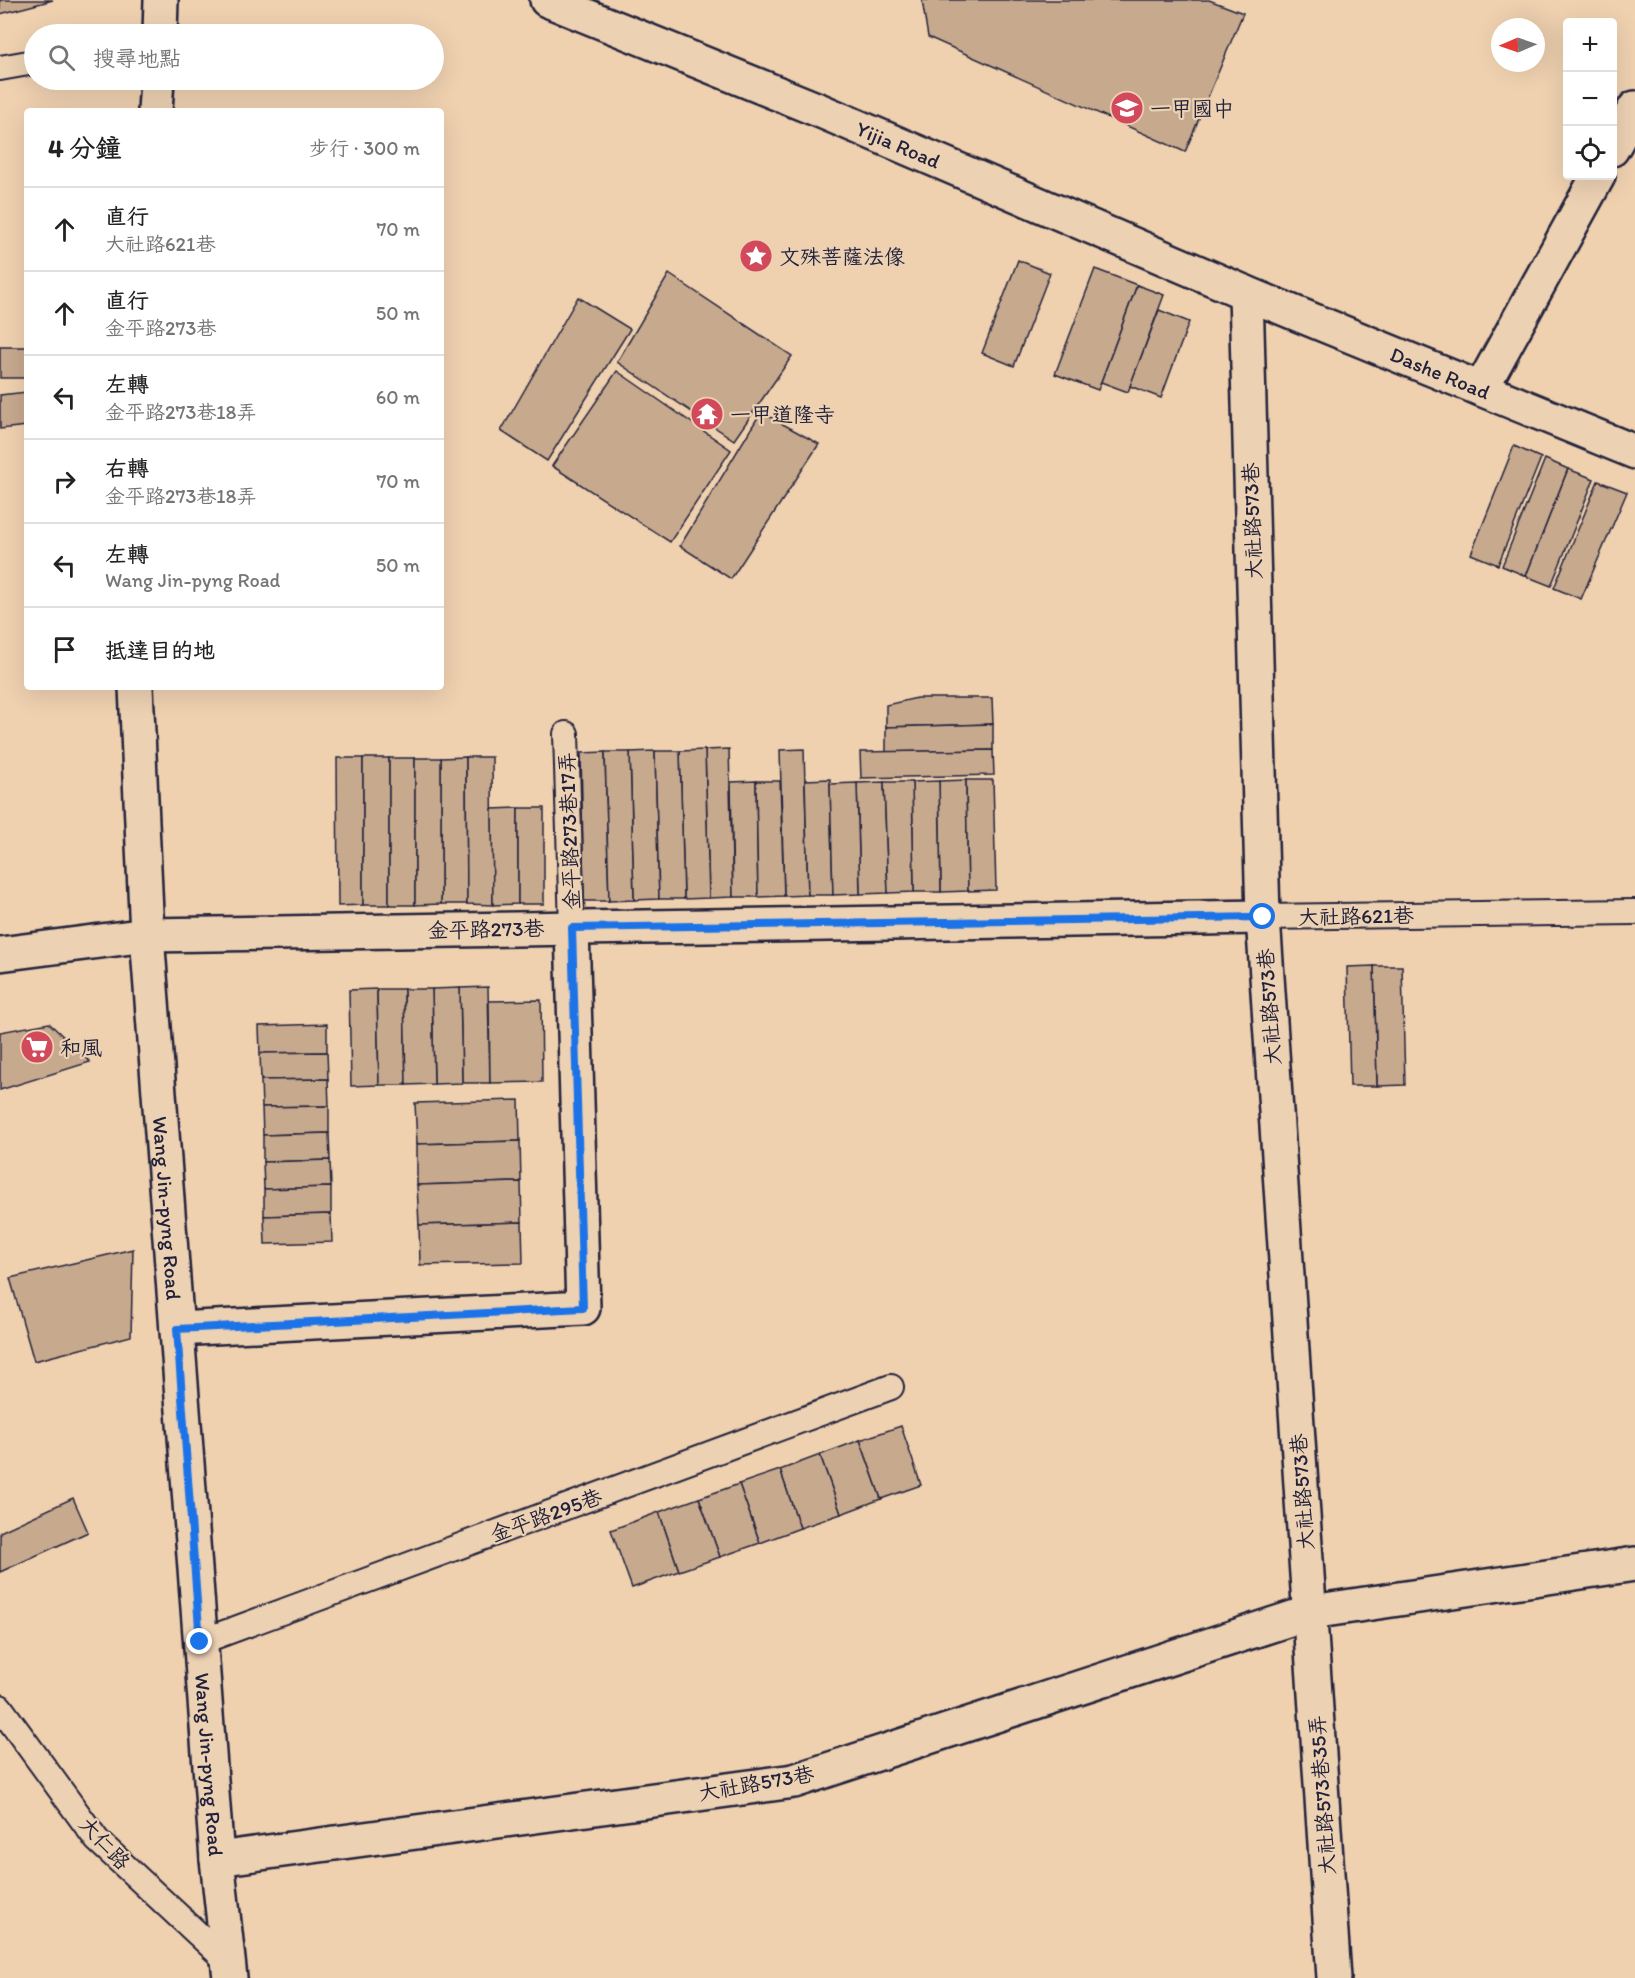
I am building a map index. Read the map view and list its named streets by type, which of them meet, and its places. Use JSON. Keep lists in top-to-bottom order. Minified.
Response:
{"streets":{"street":["Yijia Road","Dashe Road","大社路573巷","大社路621巷","金平路273巷","Wang Jin-pyng Road","大社路573巷35弄"],"lane":["金平路273巷17弄","金平路295巷","大仁路"]},"crossings":[["Yijia Road","Dashe Road"],["Yijia Road","大社路573巷"],["Dashe Road","大社路573巷"],["大社路573巷","大社路621巷"],["大社路573巷","Wang Jin-pyng Road"],["大社路573巷","大社路573巷35弄"],["金平路273巷17弄","金平路273巷"],["大社路621巷","金平路273巷"],["金平路273巷","Wang Jin-pyng Road"],["Wang Jin-pyng Road","金平路295巷"],["Wang Jin-pyng Road","大仁路"]],"places":{"school or university":["一甲國中"],"place":["文殊菩薩法像"],"temple":["一甲道隆寺"],"supermarket":["和風"]},"north":"left","page":{"map_buttons":["+","−"],"search":"搜尋地點","heading":["4 分鐘","步行 · 300 m"],"list":[["直行","大社路621巷","70 m"],["直行","金平路273巷","50 m"],["左轉","金平路273巷18弄","60 m"],["右轉","金平路273巷18弄","70 m"],["左轉","Wang Jin-pyng Road","50 m"],"抵達目的地"]}}
